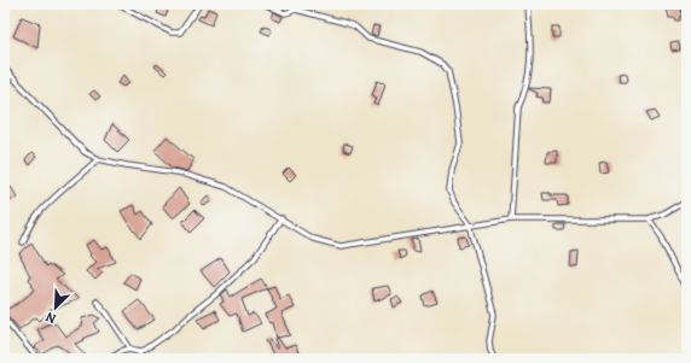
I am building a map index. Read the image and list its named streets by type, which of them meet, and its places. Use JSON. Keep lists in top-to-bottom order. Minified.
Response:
{"north":"bottom left"}
